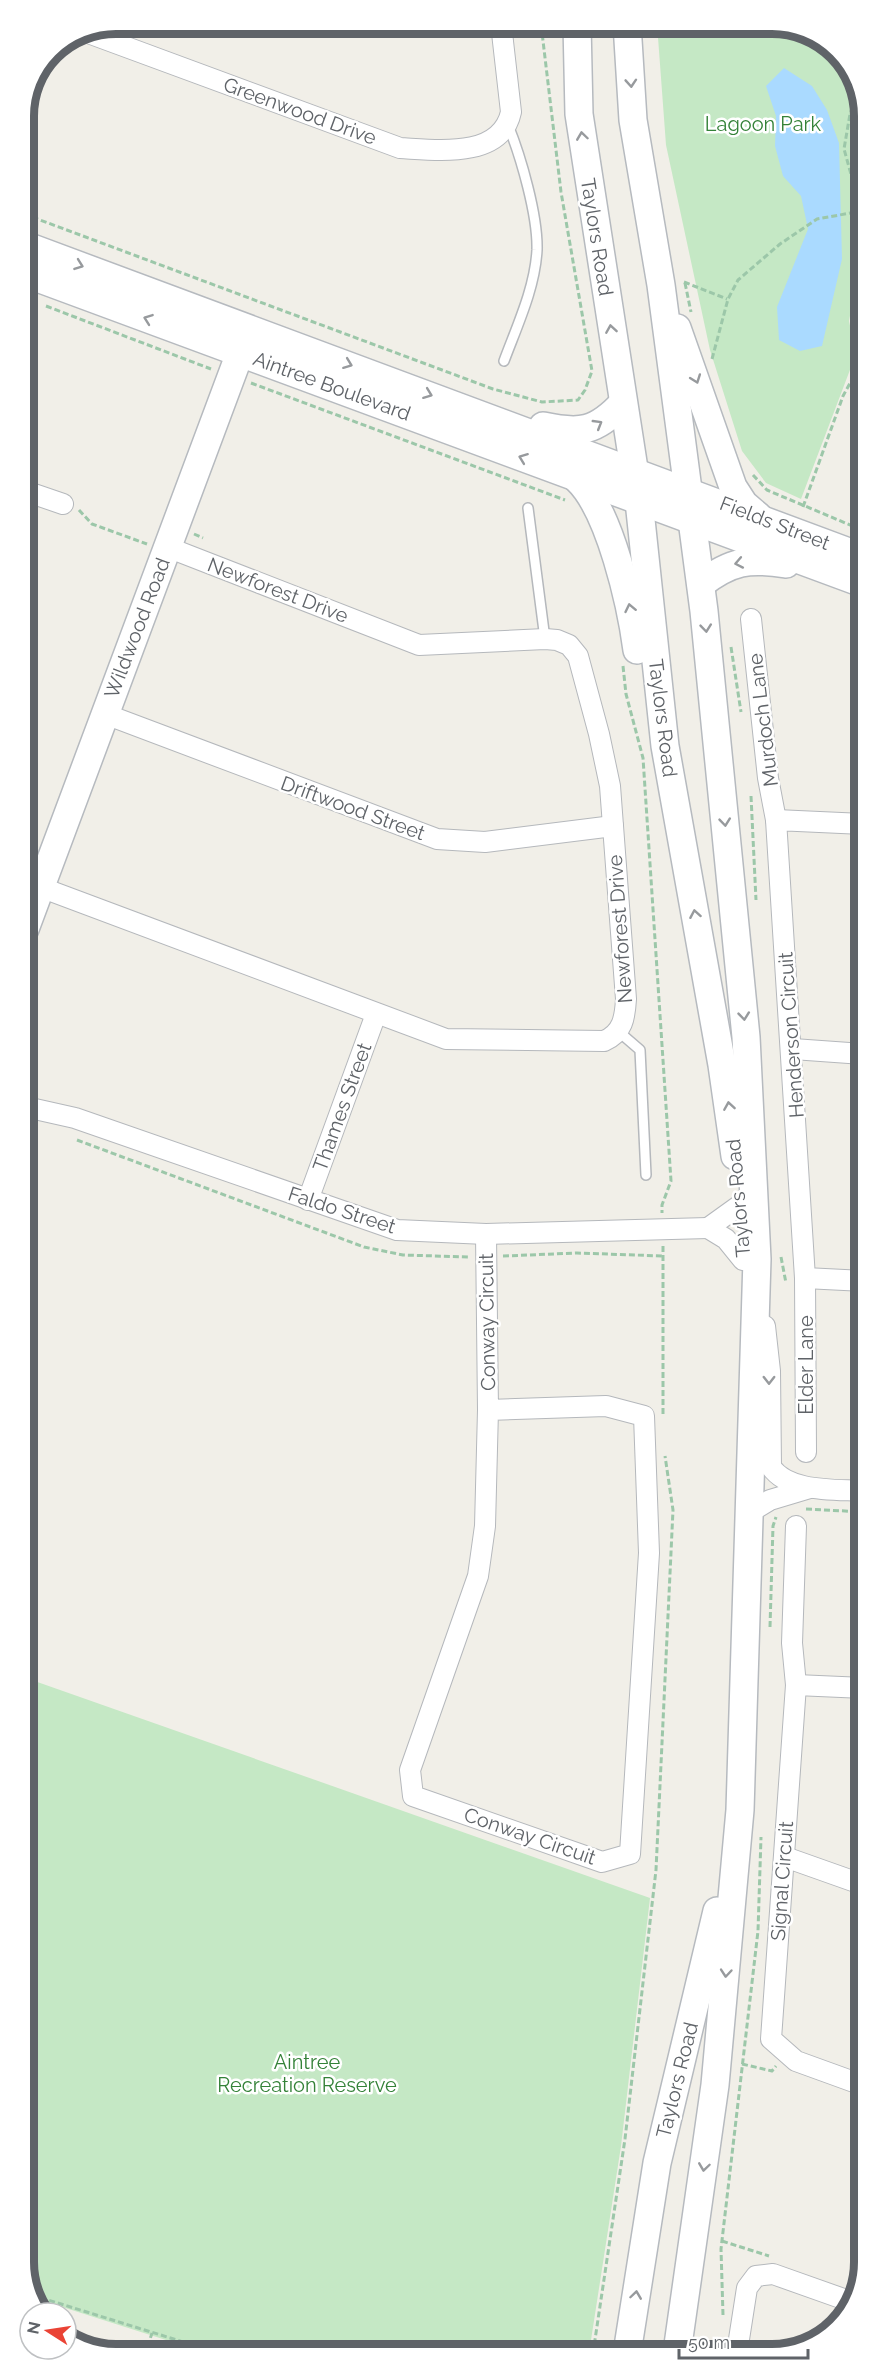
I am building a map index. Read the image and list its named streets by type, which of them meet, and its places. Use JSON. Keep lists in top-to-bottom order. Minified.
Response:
{"streets":{"street":["Greenwood Drive","Taylors Road","Aintree Boulevard","Fields Street","Newforest Drive","Wildwood Road","Murdoch Lane","Driftwood Street","Henderson Circuit","Thames Street","Faldo Street","Conway Circuit","Elder Lane","Signal Circuit"]},"crossings":[["Taylors Road","Aintree Boulevard"],["Taylors Road","Fields Street"],["Aintree Boulevard","Fields Street"],["Aintree Boulevard","Wildwood Road"],["Newforest Drive","Wildwood Road"],["Newforest Drive","Driftwood Street"],["Newforest Drive","Thames Street"],["Wildwood Road","Driftwood Street"],["Murdoch Lane","Henderson Circuit"],["Henderson Circuit","Elder Lane"],["Thames Street","Faldo Street"],["Faldo Street","Conway Circuit"]],"parks":["Lagoon Park","Aintree Recreation Reserve"],"scale_bar":"50 m","north":"left"}
